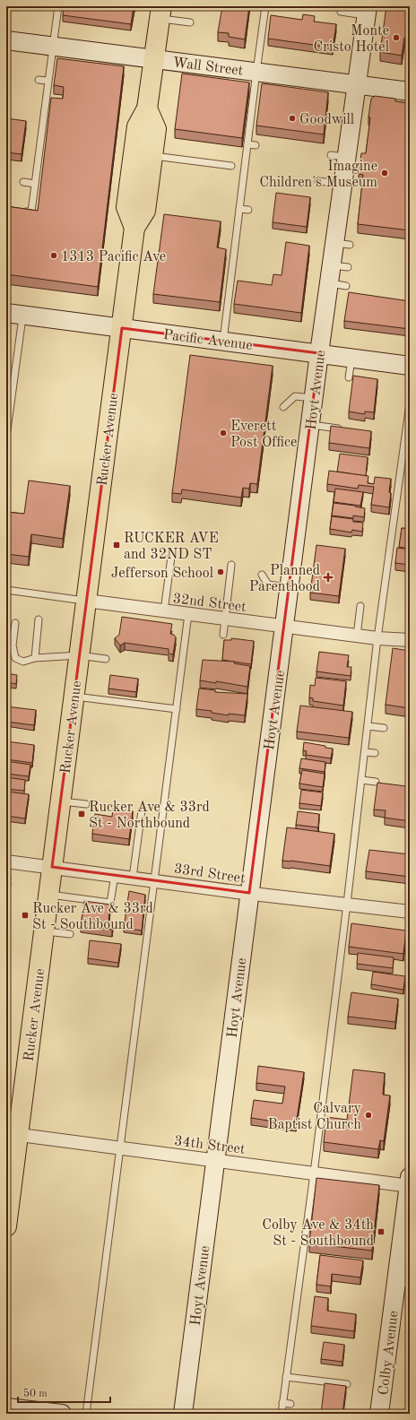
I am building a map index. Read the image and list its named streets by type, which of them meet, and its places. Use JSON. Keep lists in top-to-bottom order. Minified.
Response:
{"streets":{"main road":["Rucker Avenue"],"street":["Wall Street","Pacific Avenue","Hoyt Avenue","32nd Street","33rd Street","34th Street","Colby Avenue"]},"crossings":[["Wall Street","Hoyt Avenue"],["Wall Street","Rucker Avenue"],["Pacific Avenue","Hoyt Avenue"],["Pacific Avenue","Rucker Avenue"],["Hoyt Avenue","32nd Street"],["Hoyt Avenue","33rd Street"],["Hoyt Avenue","34th Street"],["Rucker Avenue","32nd Street"],["Rucker Avenue","33rd Street"],["Rucker Avenue","34th Street"],["34th Street","Colby Avenue"]],"places":{"other":["Monte Cristo Hotel","Goodwill","Imagine Children's Museum","1313 Pacific Ave","Everett Post Office","Jefferson School","Calvary Baptist Church"],"transit":["RUCKER AVE and 32ND ST","Rucker Ave & 33rd St - Northbound","Rucker Ave & 33rd St - Southbound","Colby Ave & 34th St - Southbound"],"health":["Planned Parenthood"]},"scale_bar":"50 m"}
